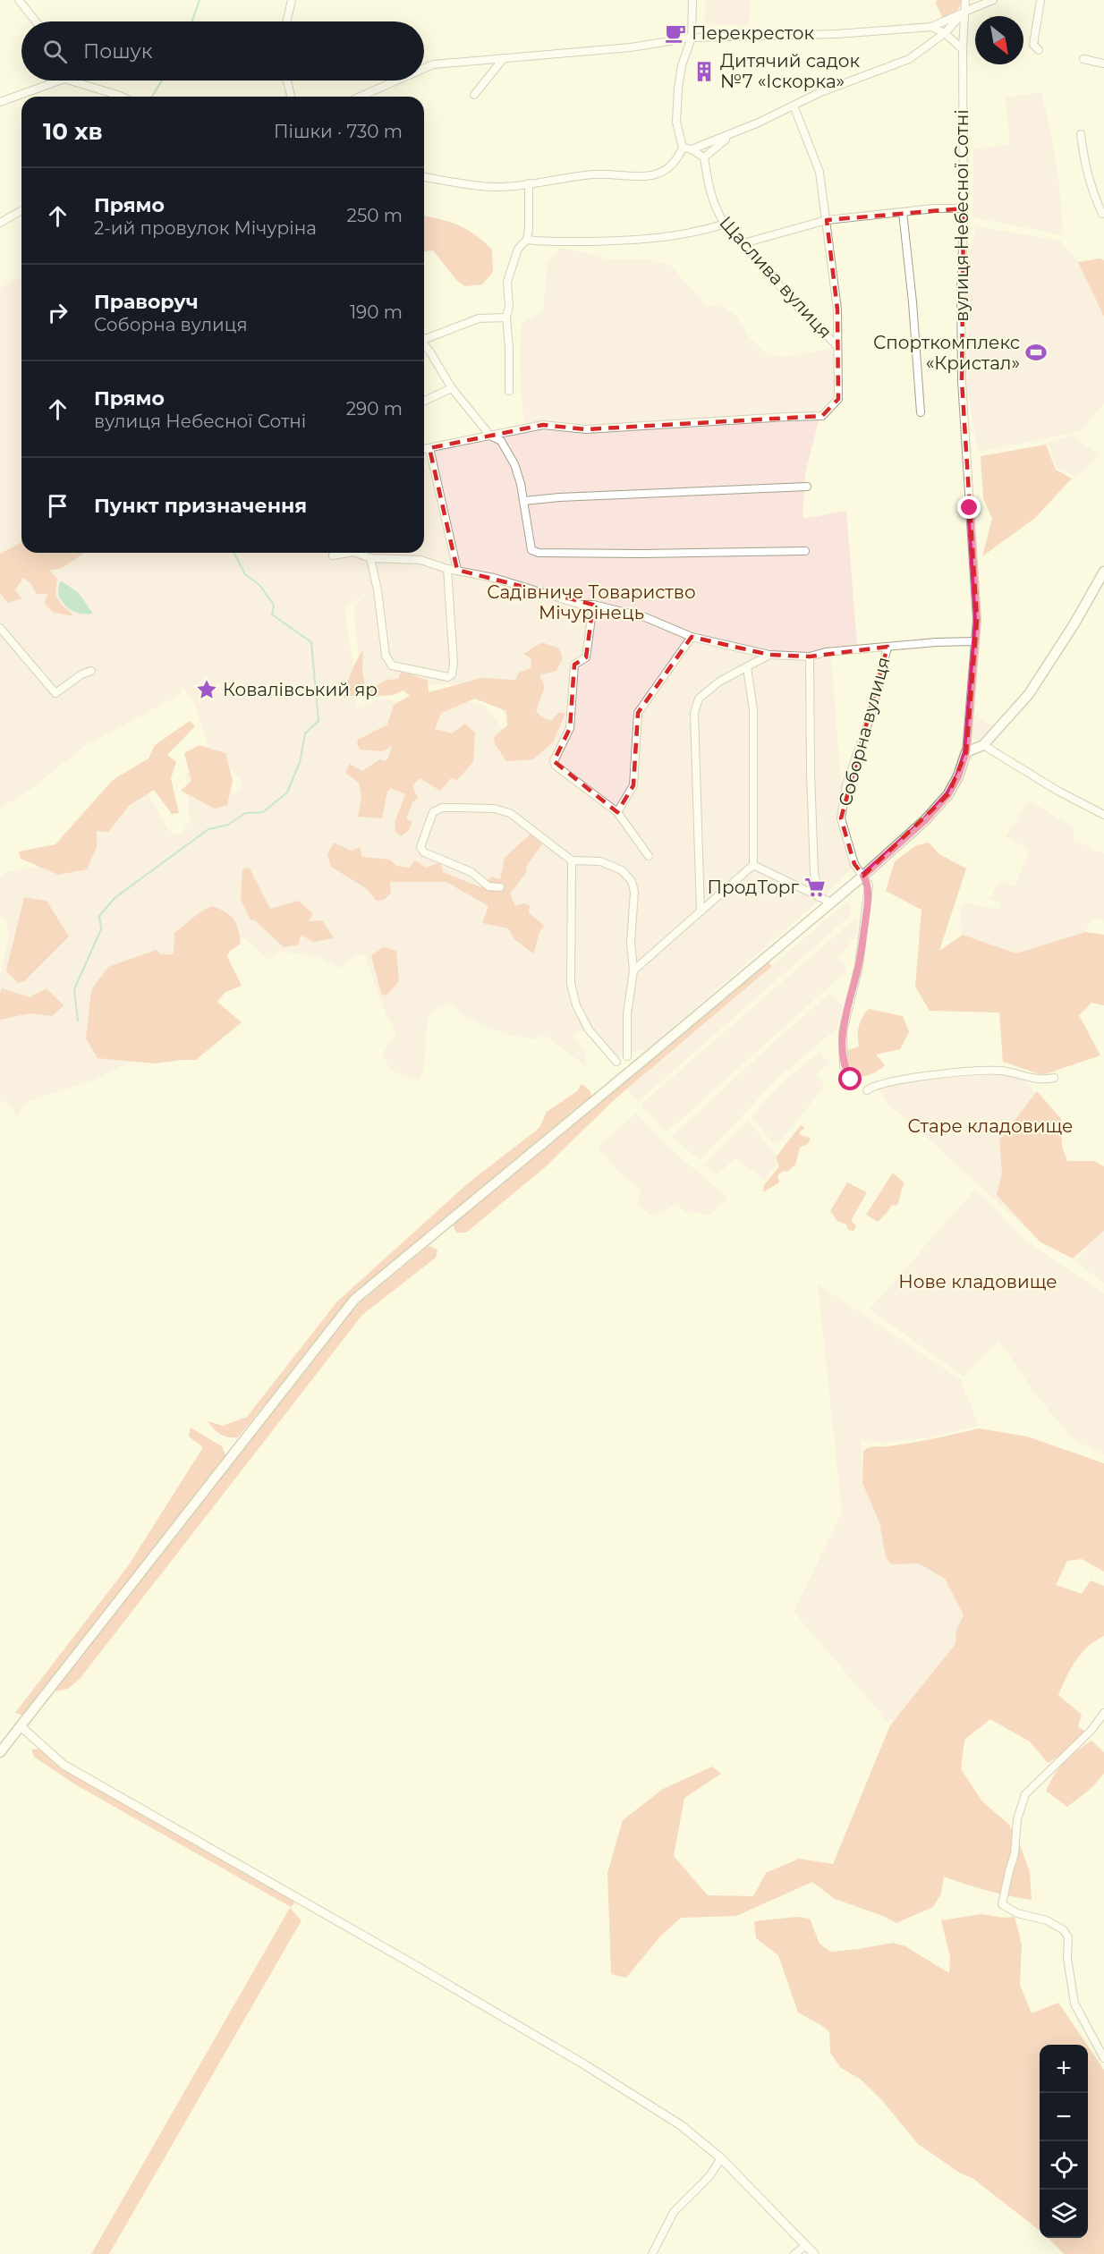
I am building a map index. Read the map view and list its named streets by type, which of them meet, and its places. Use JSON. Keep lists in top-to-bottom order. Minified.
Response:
{"streets":{"street":["вулиця Небесної Сотні","Щаслива вулиця","Соборна вулиця"]},"parks":["Садівниче Товариство Мічурінець","Старе кладовище","Нове кладовище"],"places":{"cafe":["Перекресток"],"building":["Дитячий садок №7 «Іскорка»"],"sports":["Спорткомплекс «Кристал»"],"place":["Ковалівський яр"],"supermarket":["ПродТорг"]},"north":"bottom right","page":{"search":"Пошук","heading":["10 хв","Пішки · 730 m"],"list":[["Прямо","2-ий провулок Мічуріна","250 m"],["Праворуч","Соборна вулиця","190 m"],["Прямо","вулиця Небесної Сотні","290 m"],"Пункт призначення"],"map_buttons":["+","−"]}}
